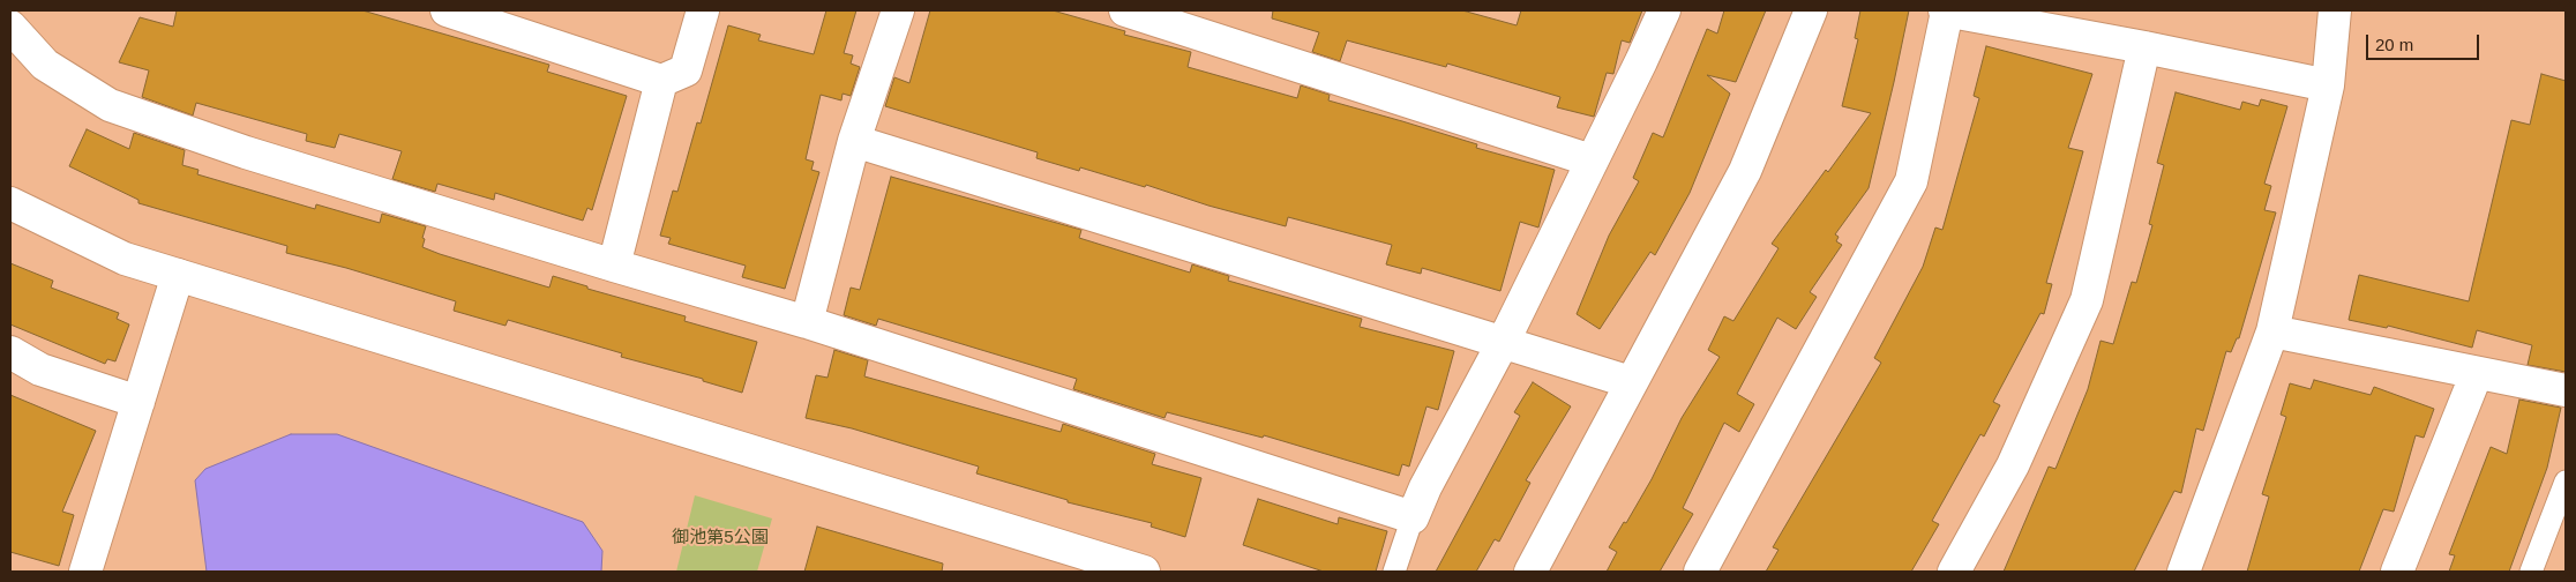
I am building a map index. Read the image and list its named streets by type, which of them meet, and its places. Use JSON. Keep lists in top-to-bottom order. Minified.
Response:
{"parks":["御池第5公園"],"scale_bar":"20 m"}
